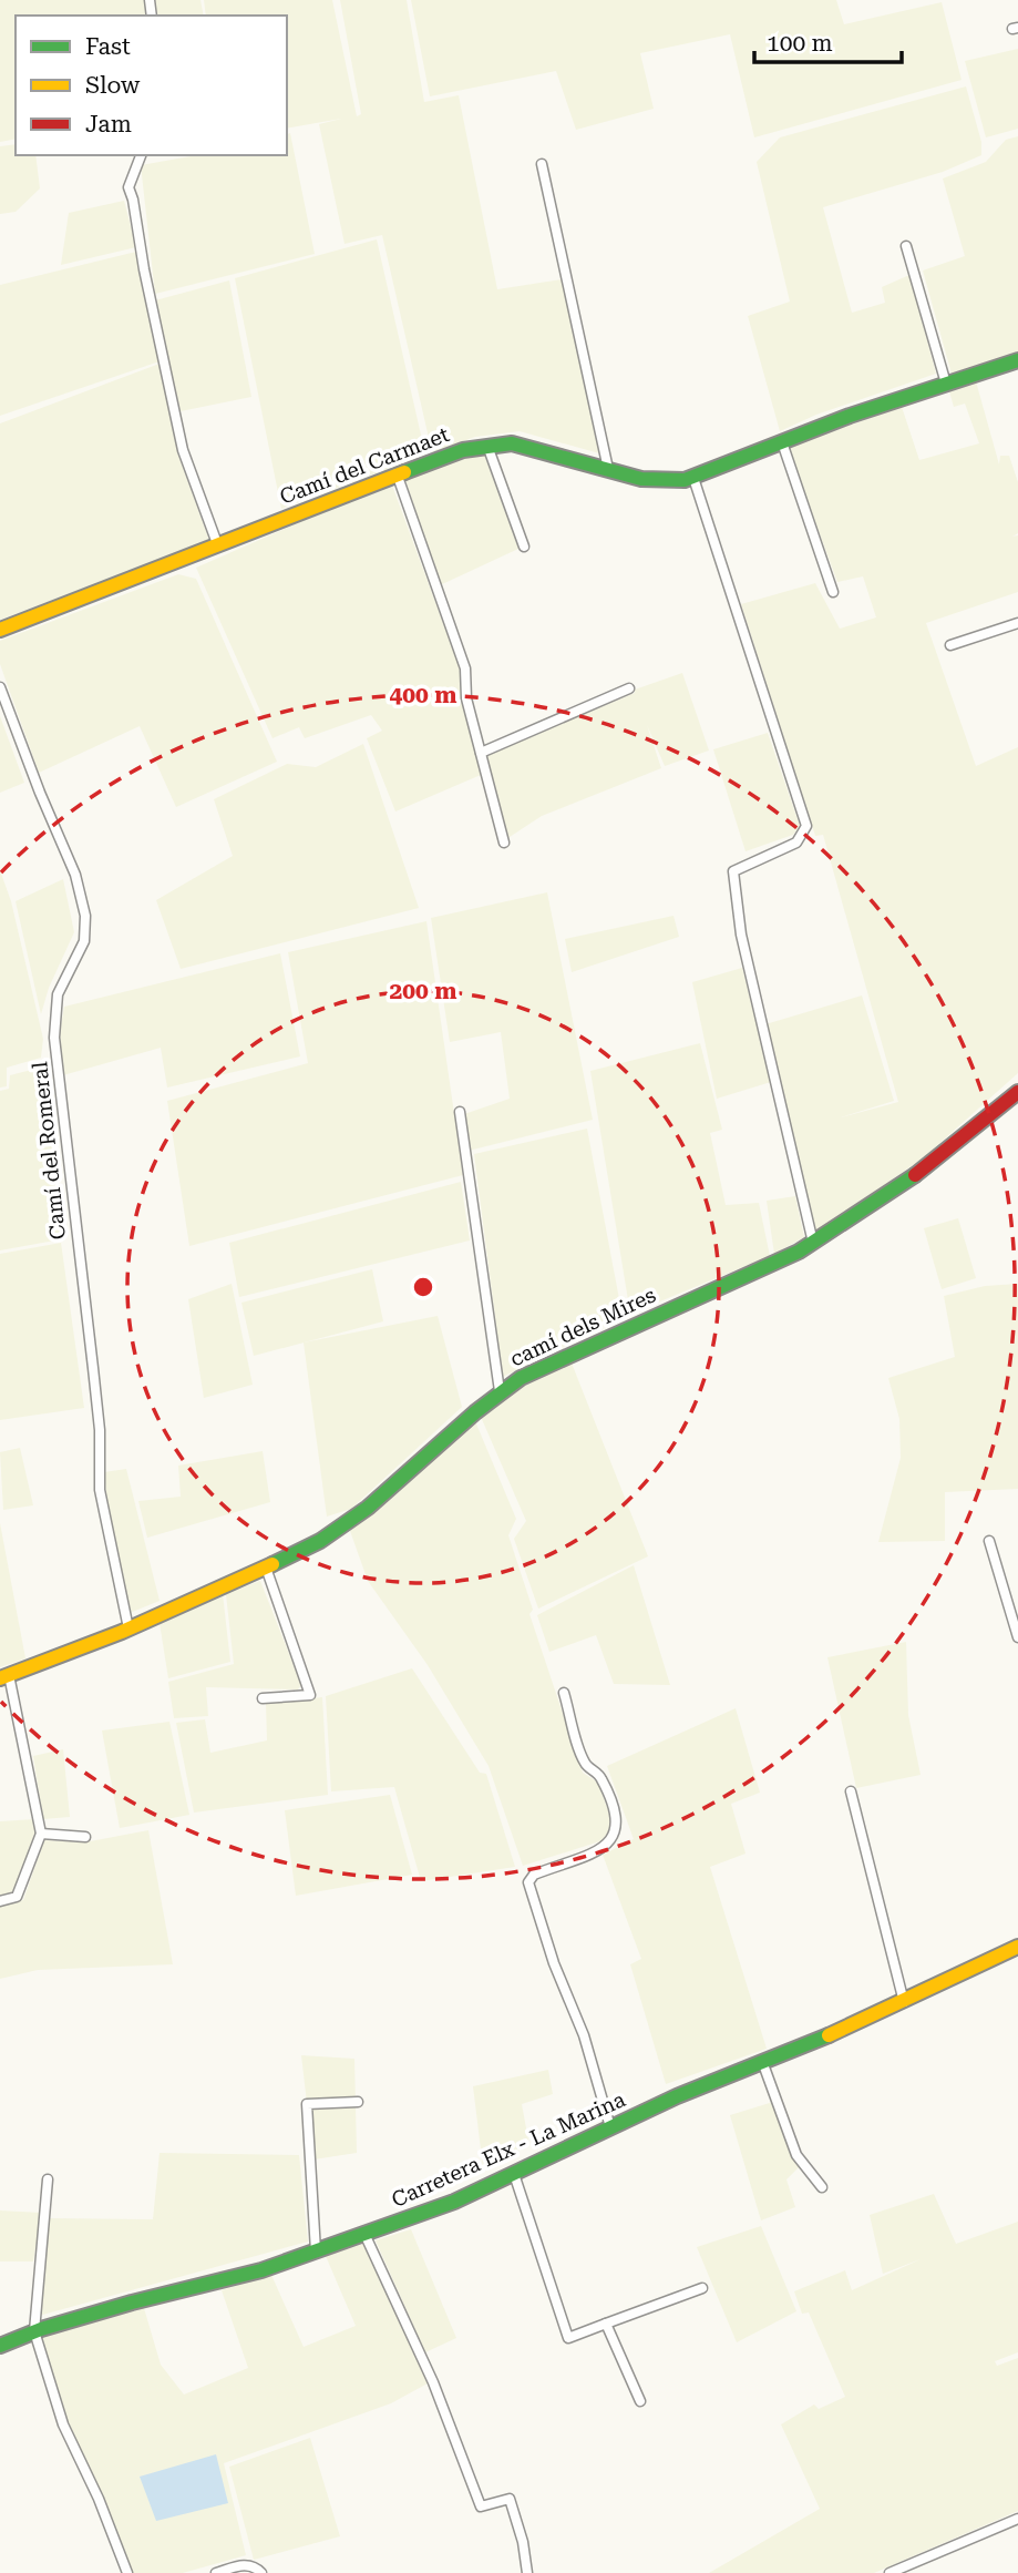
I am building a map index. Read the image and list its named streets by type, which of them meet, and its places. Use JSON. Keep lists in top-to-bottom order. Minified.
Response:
{"streets":{"street":["Camí del Carmaet","Camí del Romeral","camí dels Mires","Carretera Elx - La Marina"]},"crossings":[["Camí del Romeral","camí dels Mires"]],"legend":["Fast","Slow","Jam"],"scale_bar":"100 m","rings":["400 m","200 m"]}
